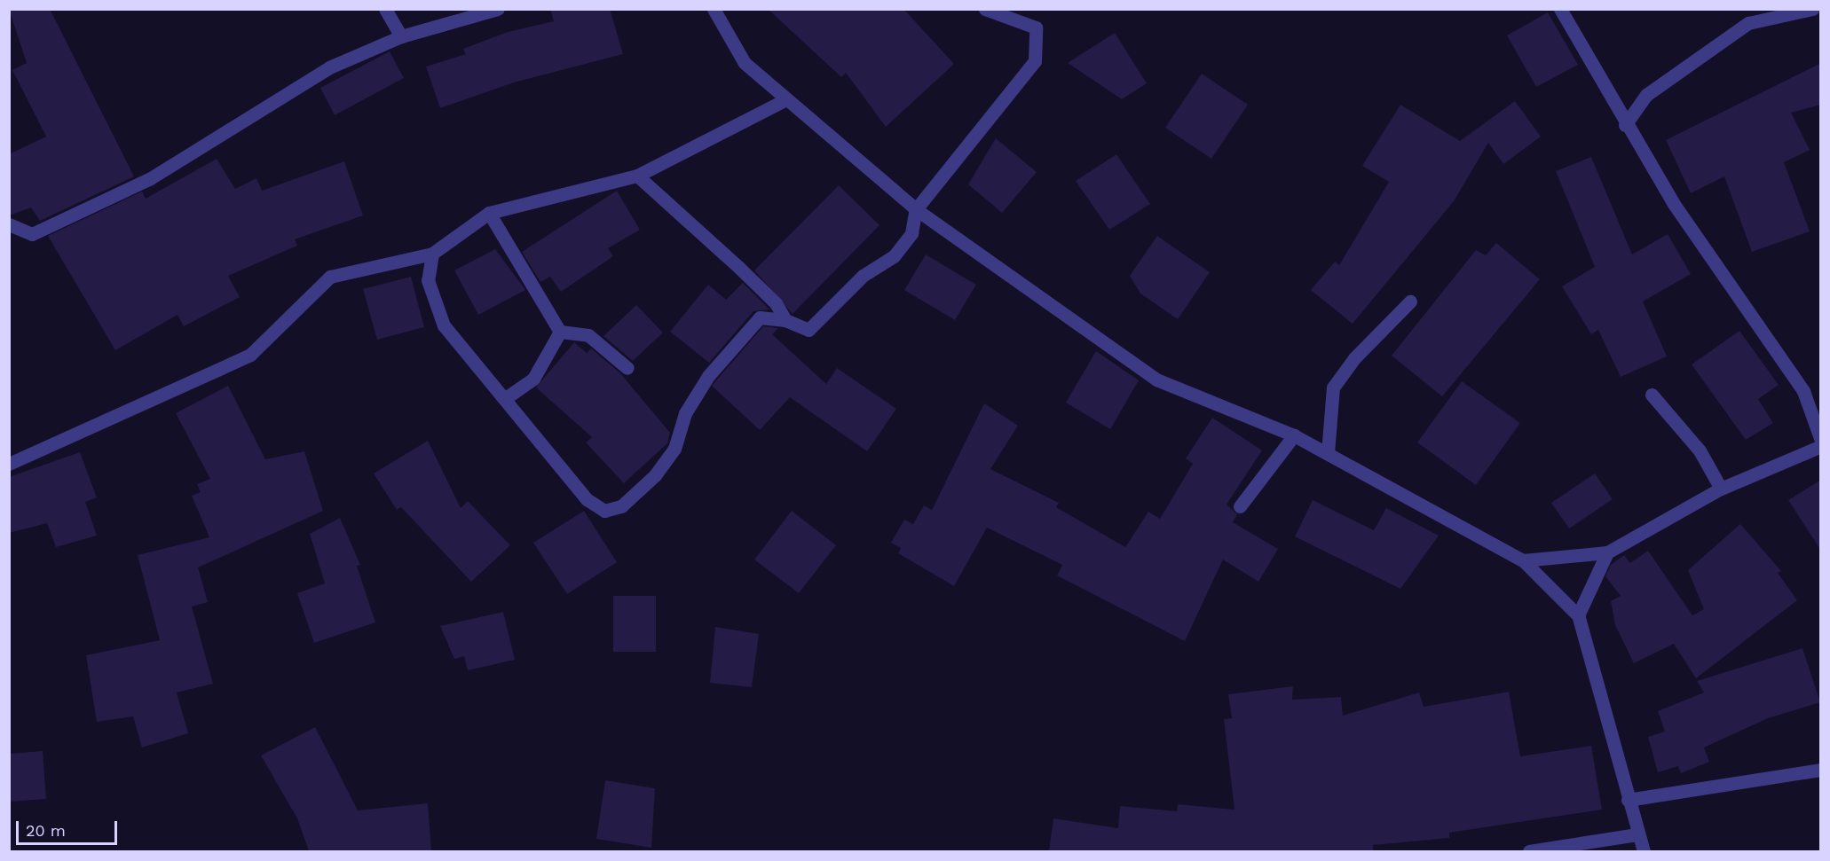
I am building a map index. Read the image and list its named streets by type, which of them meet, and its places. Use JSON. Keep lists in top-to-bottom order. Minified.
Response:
{"scale_bar":"20 m"}
